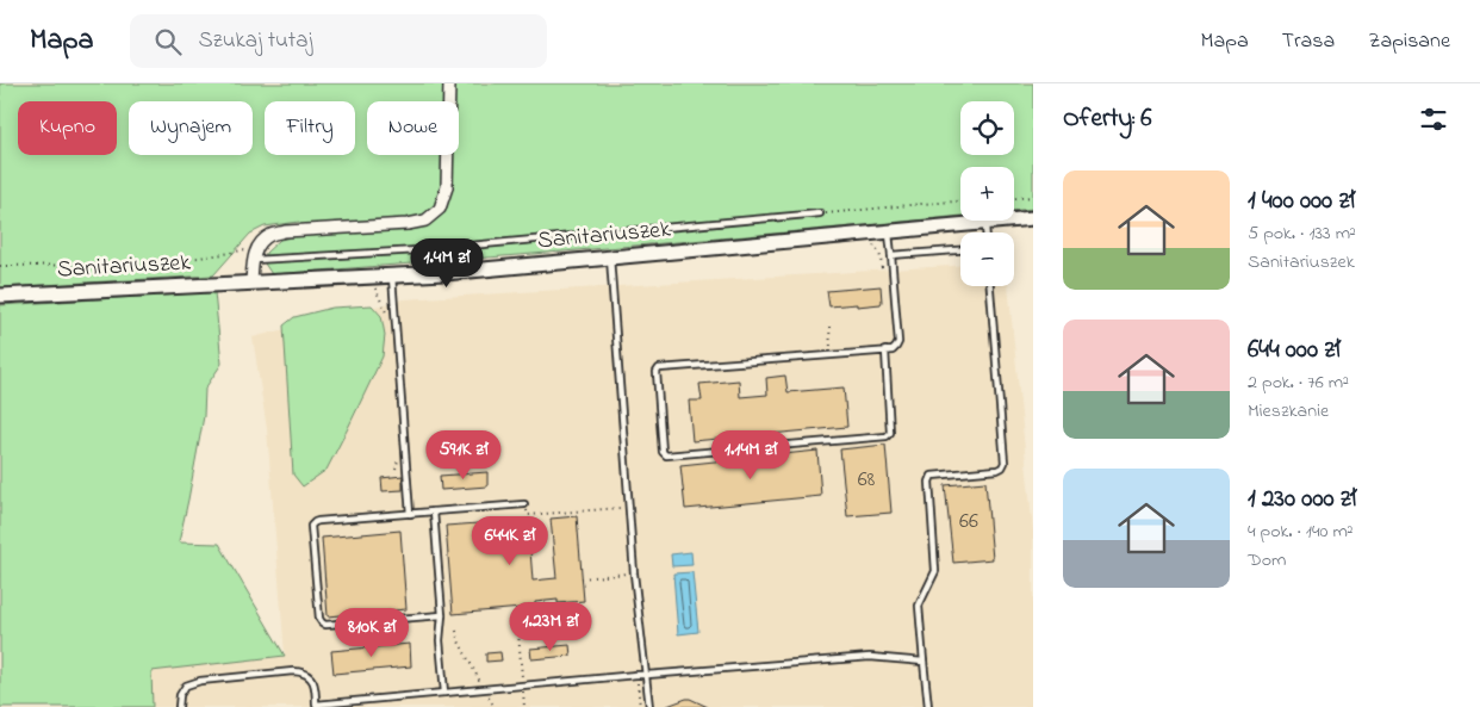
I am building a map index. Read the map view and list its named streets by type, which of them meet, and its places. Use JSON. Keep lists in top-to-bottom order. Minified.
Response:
{"streets":{"street":["Sanitariuszek"]},"house_numbers":["68","66"],"page":{"header":"Mapa","search":"Szukaj tutaj","nav":["Mapa","Trasa","Zapisane"],"heading":"Oferty: 6","map_buttons":["+","−"],"chip":["Kupno","Wynajem","Filtry","Nowe"],"list":[{"name":"1 400 000 zł","note":"5 pok. · 133 m² · Sanitariuszek"},{"name":"644 000 zł","note":"2 pok. · 76 m² · Mieszkanie"},{"name":"1 230 000 zł","note":"4 pok. · 140 m² · Dom"}],"price":["1.4M zł","591K zł","1.14M zł","644K zł","1.23M zł","810K zł"]}}
